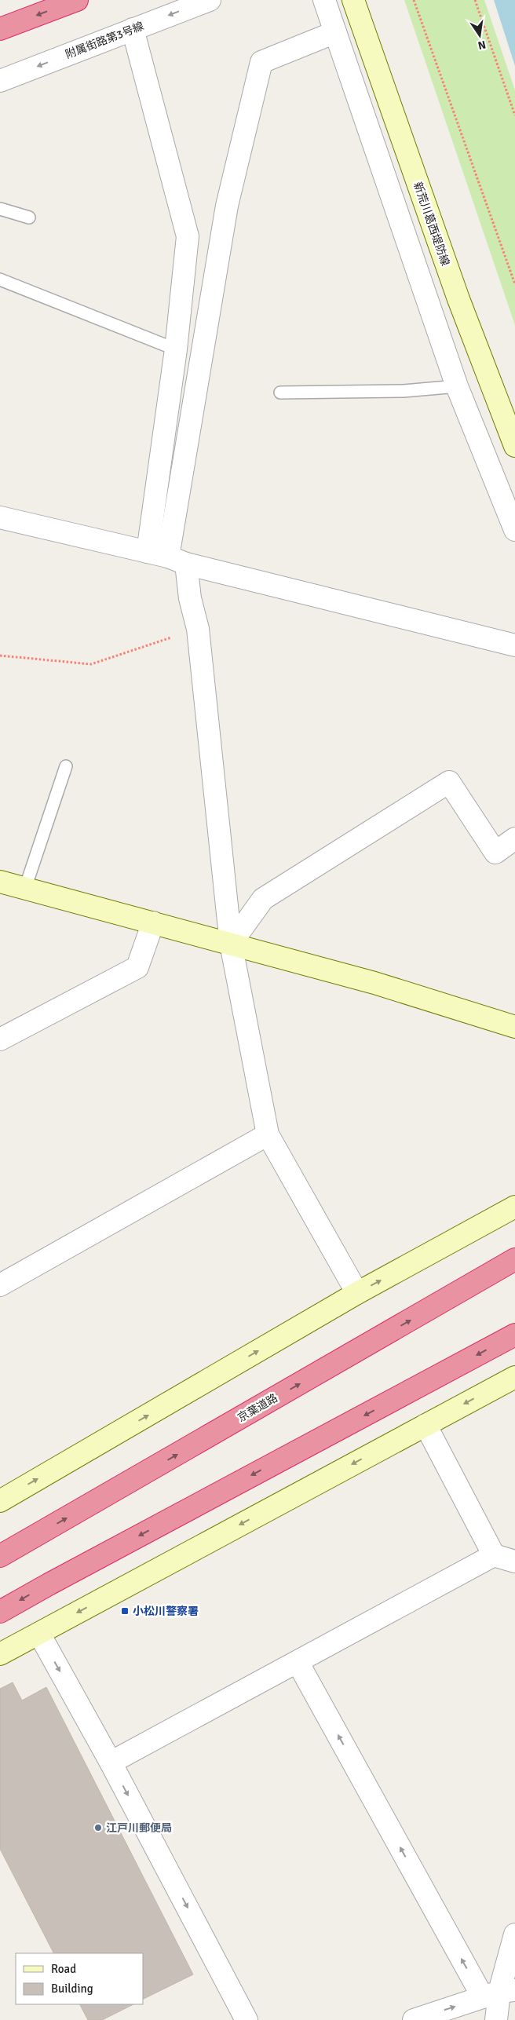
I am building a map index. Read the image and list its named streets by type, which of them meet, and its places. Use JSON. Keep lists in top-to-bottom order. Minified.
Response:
{"streets":{"highway":["京葉道路"],"street":["附属街路第3号線","新荒川葛西堤防線"]},"one_way":["附属街路第3号線"],"places":{"transit":["小松川警察署"],"other":["江戸川郵便局"]},"legend":["Road","Building"],"north":"bottom"}
